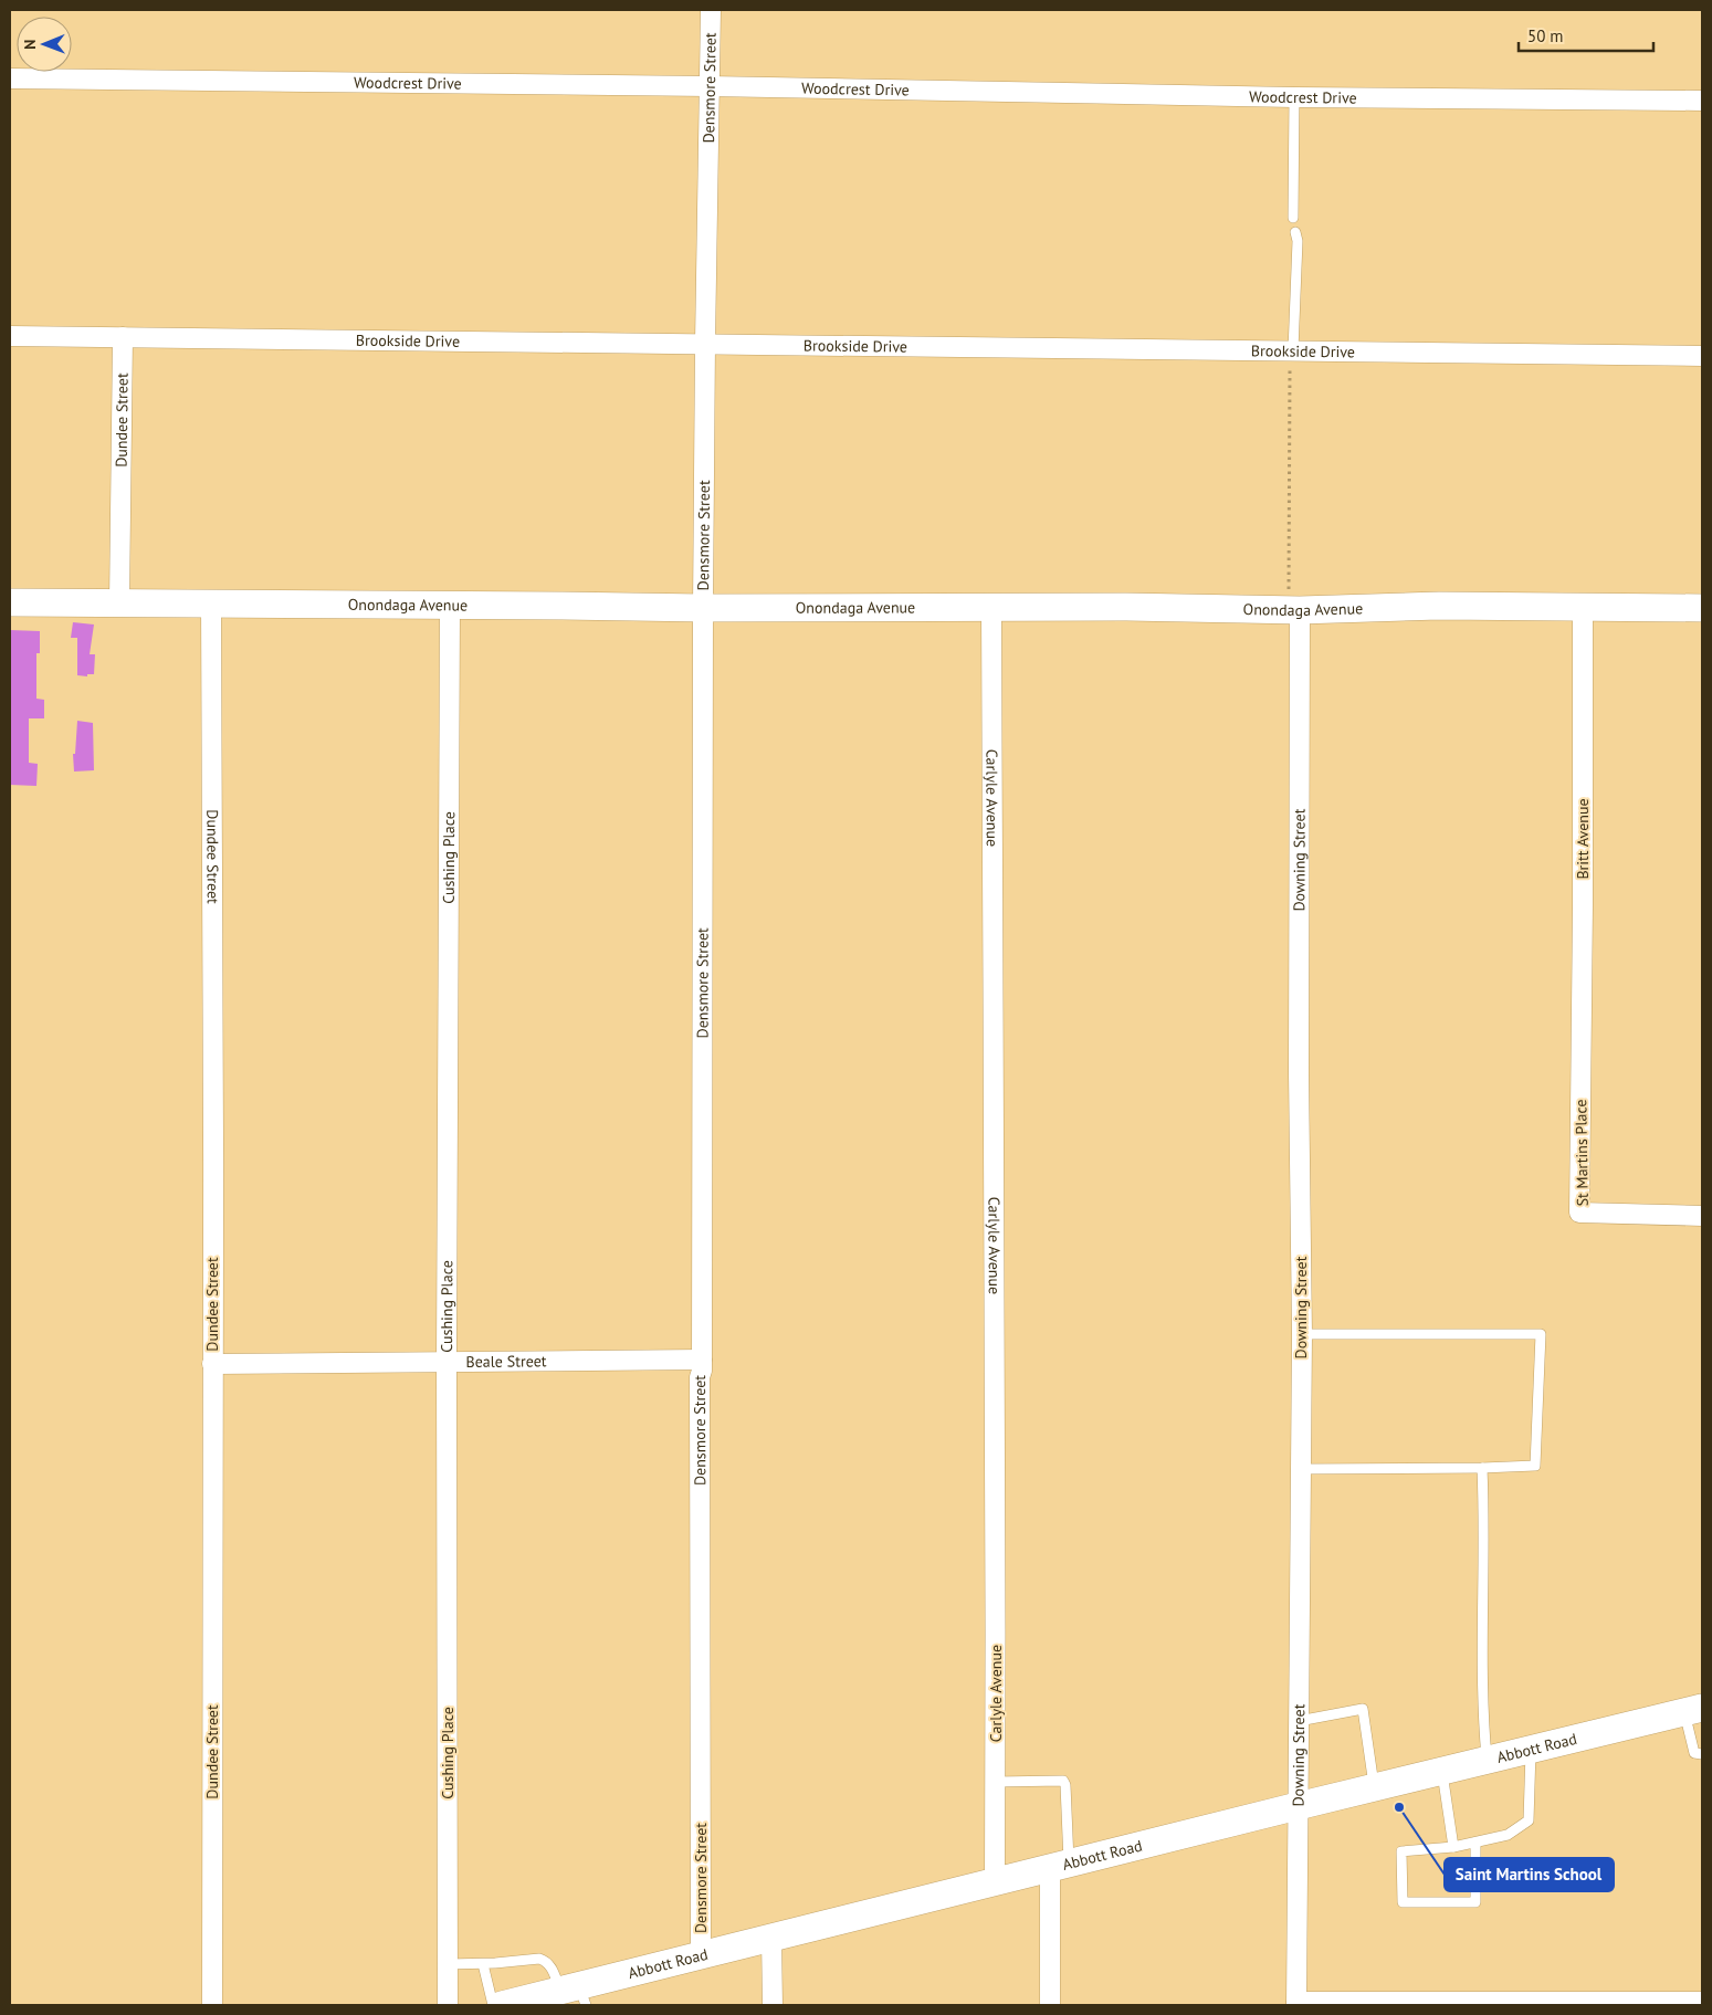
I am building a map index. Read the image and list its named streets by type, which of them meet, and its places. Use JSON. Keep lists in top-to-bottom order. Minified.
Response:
{"streets":{"street":["Woodcrest Drive","Densmore Street","Brookside Drive","Dundee Street","Onondaga Avenue","Carlyle Avenue","Britt Avenue","Cushing Place","Downing Street","St Martins Place","Beale Street","Abbott Road"]},"crossings":[["Woodcrest Drive","Densmore Street"],["Densmore Street","Brookside Drive"],["Densmore Street","Onondaga Avenue"],["Densmore Street","Beale Street"],["Densmore Street","Abbott Road"],["Brookside Drive","Dundee Street"],["Dundee Street","Onondaga Avenue"],["Dundee Street","Beale Street"],["Onondaga Avenue","Carlyle Avenue"],["Onondaga Avenue","Britt Avenue"],["Onondaga Avenue","Cushing Place"],["Onondaga Avenue","Downing Street"],["Carlyle Avenue","Abbott Road"],["Britt Avenue","St Martins Place"],["Cushing Place","Beale Street"],["Downing Street","Abbott Road"]],"places":["Saint Martins School"],"scale_bar":"50 m","north":"left"}
